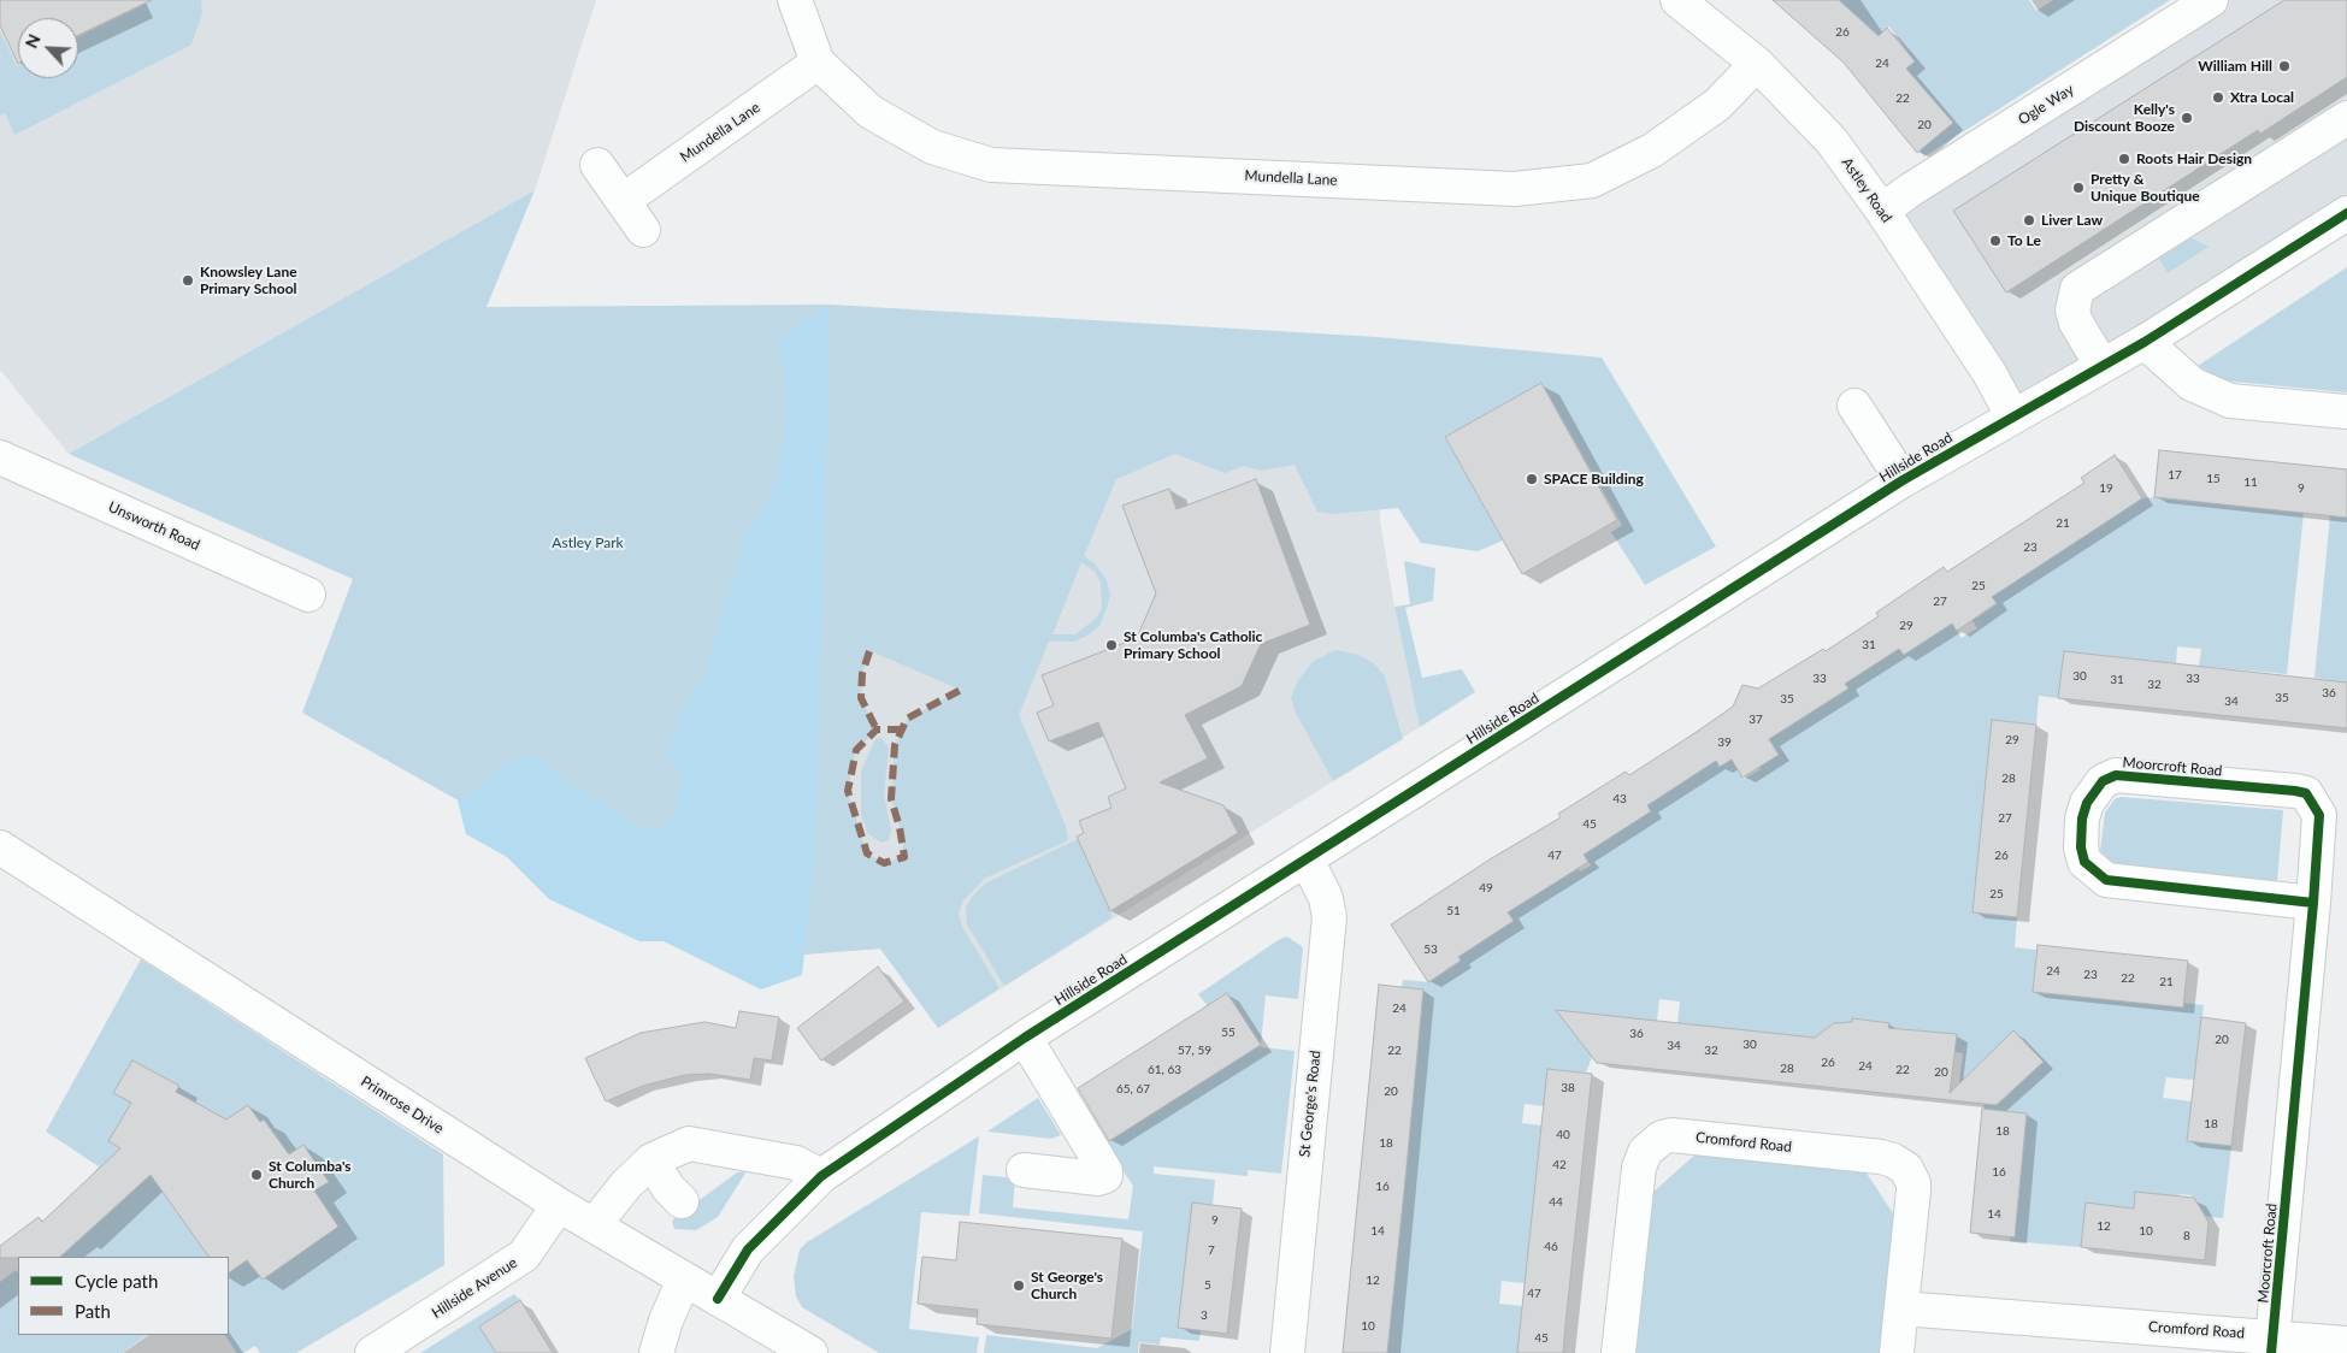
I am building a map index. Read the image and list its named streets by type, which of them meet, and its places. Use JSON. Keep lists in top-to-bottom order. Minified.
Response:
{"streets":{"street":["Ogle Way","Mundella Lane","Astley Road","Hillside Road","Unsworth Road","Moorcroft Road","St George's Road","Primrose Drive","Cromford Road","Hillside Avenue"]},"crossings":[["Ogle Way","Astley Road"],["Mundella Lane","Astley Road"],["Astley Road","Hillside Road"],["Hillside Road","St George's Road"],["Hillside Road","Primrose Drive"],["Moorcroft Road","Cromford Road"],["Primrose Drive","Hillside Avenue"]],"parks":["Astley Park"],"places":["William Hill","Xtra Local","Kelly's Discount Booze","Roots Hair Design","Pretty & Unique Boutique","Liver Law","To Le","Knowsley Lane Primary School","SPACE Building","St Columba's Catholic Primary School","St Columba's Church","St George's Church"],"house_numbers":["26","24","22","20","17","15","11","19","9","21","23","25","27","29","31","30","33","33","31","32","36","35","35","34","37","29","39","28","43","27","45","47","26","49","25","51","53","24","23","22","21","24","55","36","20","30","34","57, 59","22","32","26","24","28","61, 63","22","20","38","65, 67","20","18","18","40","18","42","16","16","44","14","9","12","14","10","8","46","7","12","5","47","3","10","45"],"legend":["Cycle path","Path"],"north":"top left"}
